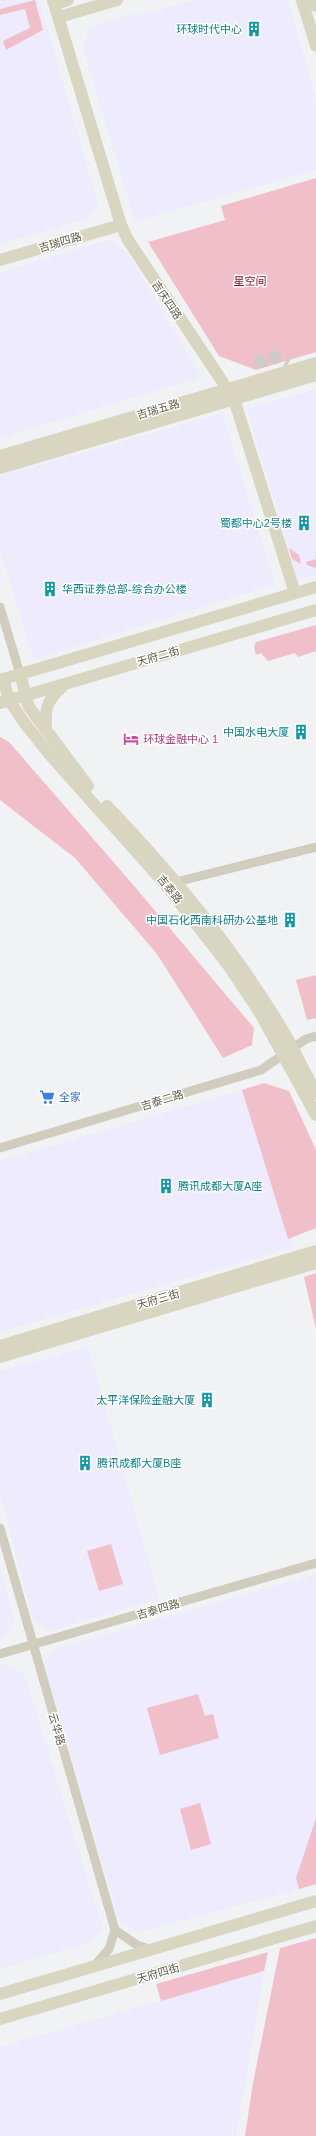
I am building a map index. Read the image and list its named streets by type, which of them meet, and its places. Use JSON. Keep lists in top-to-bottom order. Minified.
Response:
{"streets":{"street":["吉瑞四路","吉庆四路","吉瑞五路","天府二街","吉泰路","吉泰二路","天府三街","吉泰四路","云华路","天府四街"]},"crossings":[["吉瑞四路","吉庆四路"],["吉庆四路","吉瑞五路"],["吉庆四路","天府二街"],["天府二街","吉泰路"],["吉泰路","吉泰二路"],["吉泰四路","云华路"]],"parks":["星空间"],"places":{"building":["环球时代中心","蜀都中心2号楼","华西证券总部-综合办公楼","中国水电大厦","中国石化西南科研办公基地","腾讯成都大厦A座","太平洋保险金融大厦","腾讯成都大厦B座"],"hotel":["环球金融中心 1"],"supermarket":["全家"]}}
